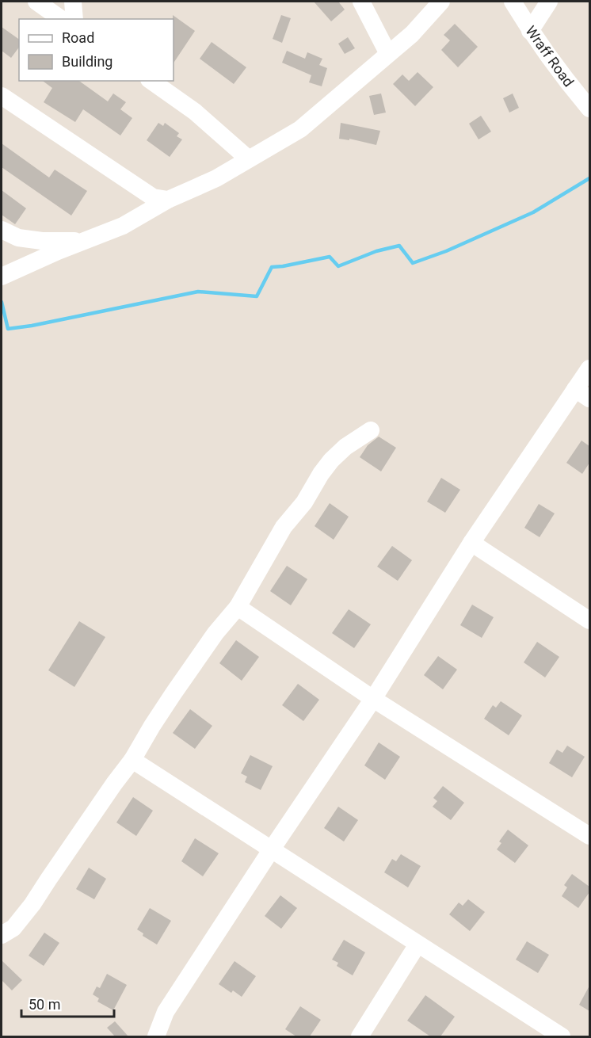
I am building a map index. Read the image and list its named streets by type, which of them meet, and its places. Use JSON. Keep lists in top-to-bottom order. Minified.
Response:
{"streets":{"street":["Wraff Road"]},"legend":["Road","Building"],"scale_bar":"50 m"}
